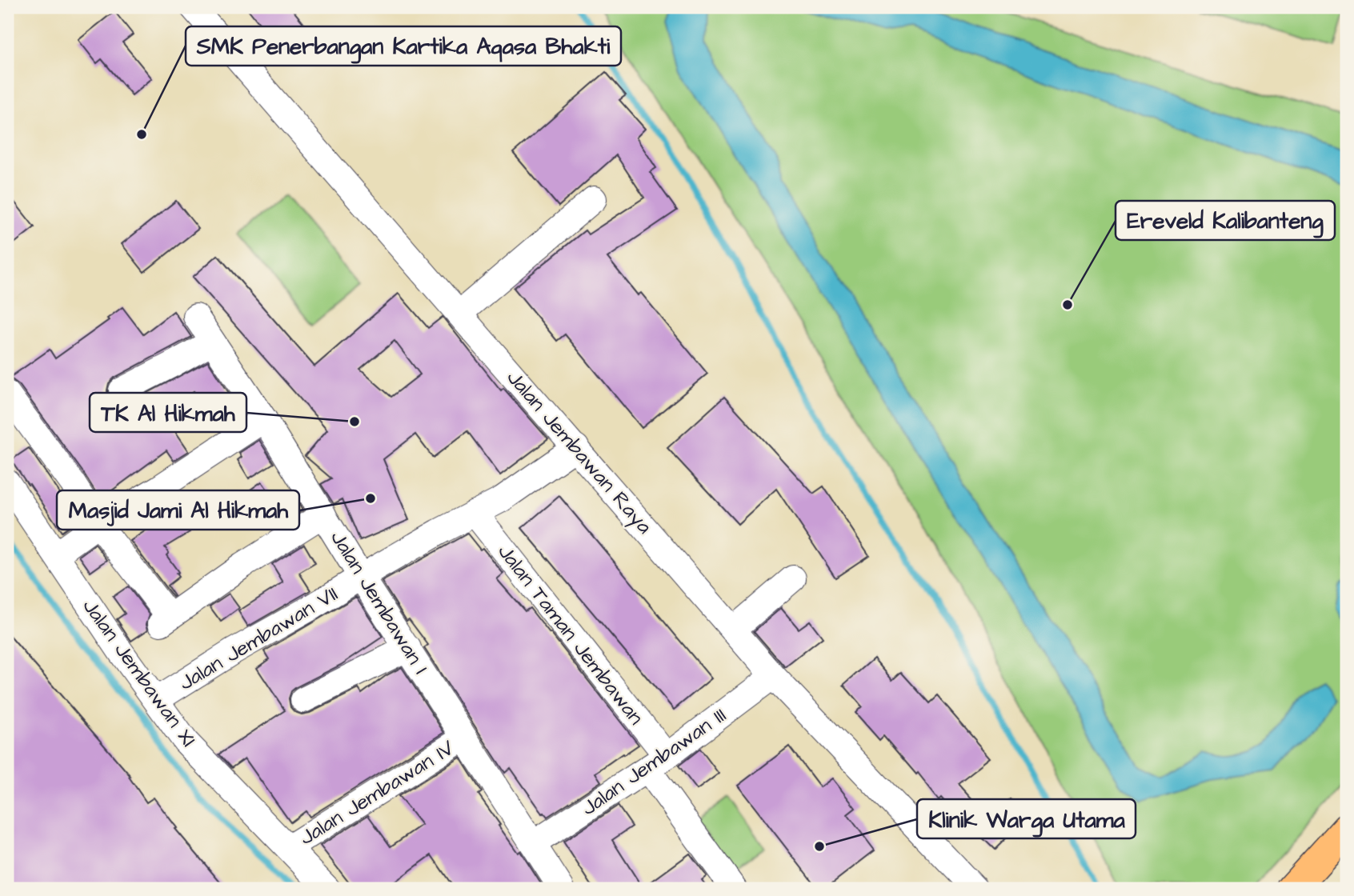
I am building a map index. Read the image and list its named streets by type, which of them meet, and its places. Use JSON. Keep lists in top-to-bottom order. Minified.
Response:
{"streets":{"street":["Jalan Jembawan Raya","Jalan Jembawan I","Jalan Taman Jembawan","Jalan Jembawan VII","Jalan Jembawan XI","Jalan Jembawan III","Jalan Jembawan IV"]},"crossings":[["Jalan Jembawan Raya","Jalan Jembawan VII"],["Jalan Jembawan Raya","Jalan Jembawan III"],["Jalan Jembawan I","Jalan Jembawan VII"],["Jalan Jembawan I","Jalan Jembawan III"],["Jalan Jembawan I","Jalan Jembawan IV"],["Jalan Taman Jembawan","Jalan Jembawan VII"],["Jalan Taman Jembawan","Jalan Jembawan III"],["Jalan Jembawan VII","Jalan Jembawan XI"],["Jalan Jembawan XI","Jalan Jembawan IV"]],"places":["SMK Penerbangan Kartika Aqasa Bhakti","Ereveld Kalibanteng","TK Al Hikmah","Masjid Jami Al Hikmah","Klinik Warga Utama"]}
